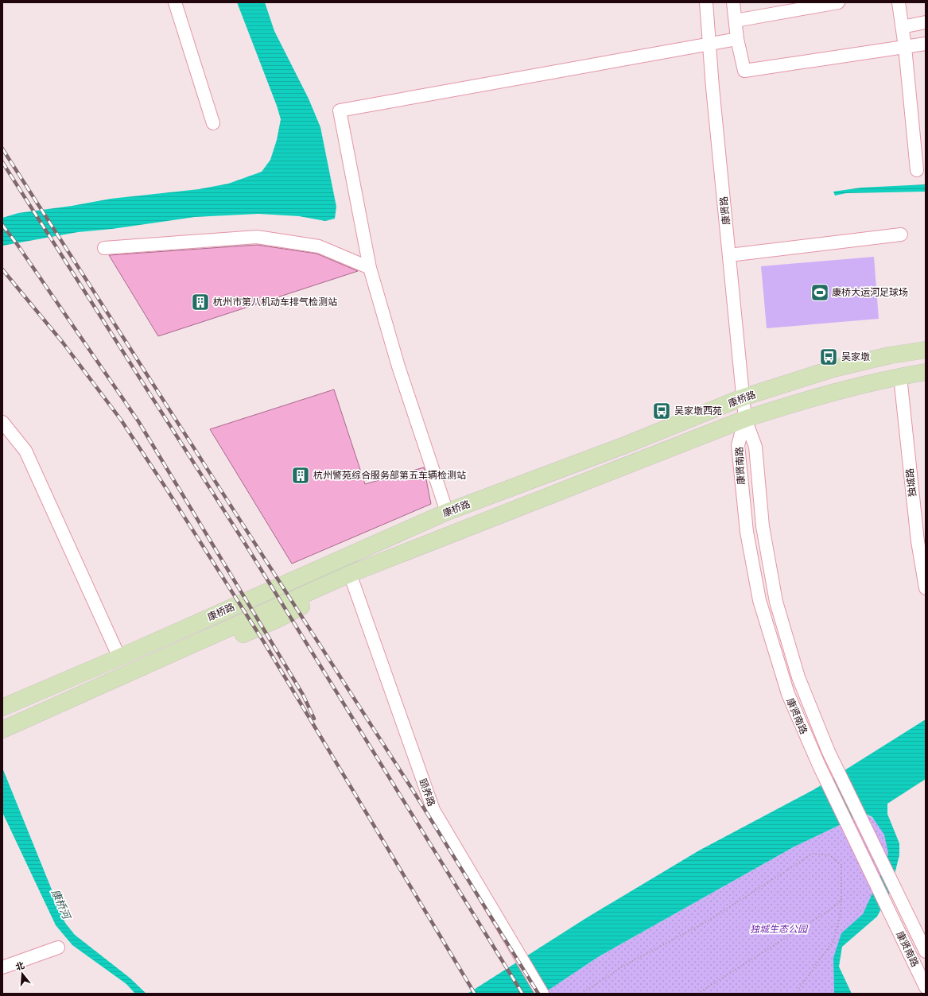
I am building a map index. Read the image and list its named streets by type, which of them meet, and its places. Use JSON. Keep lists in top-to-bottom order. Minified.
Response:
{"streets":{"main road":["康桥路"],"street":["康贤路","康贤南路","独城路","颐养路"]},"crossings":[["康贤路","康桥路"],["康贤路","康贤南路"],["康桥路","康贤南路"],["康桥路","独城路"],["康桥路","颐养路"]],"water":["康桥河"],"parks":["独城生态公园"],"places":{"sports":["康桥大运河足球场"],"building":["杭州市第八机动车排气检测站","杭州警苑综合服务部第五车辆检测站"],"bus stop":["吴家墩","吴家墩西苑"]},"north":"top"}
